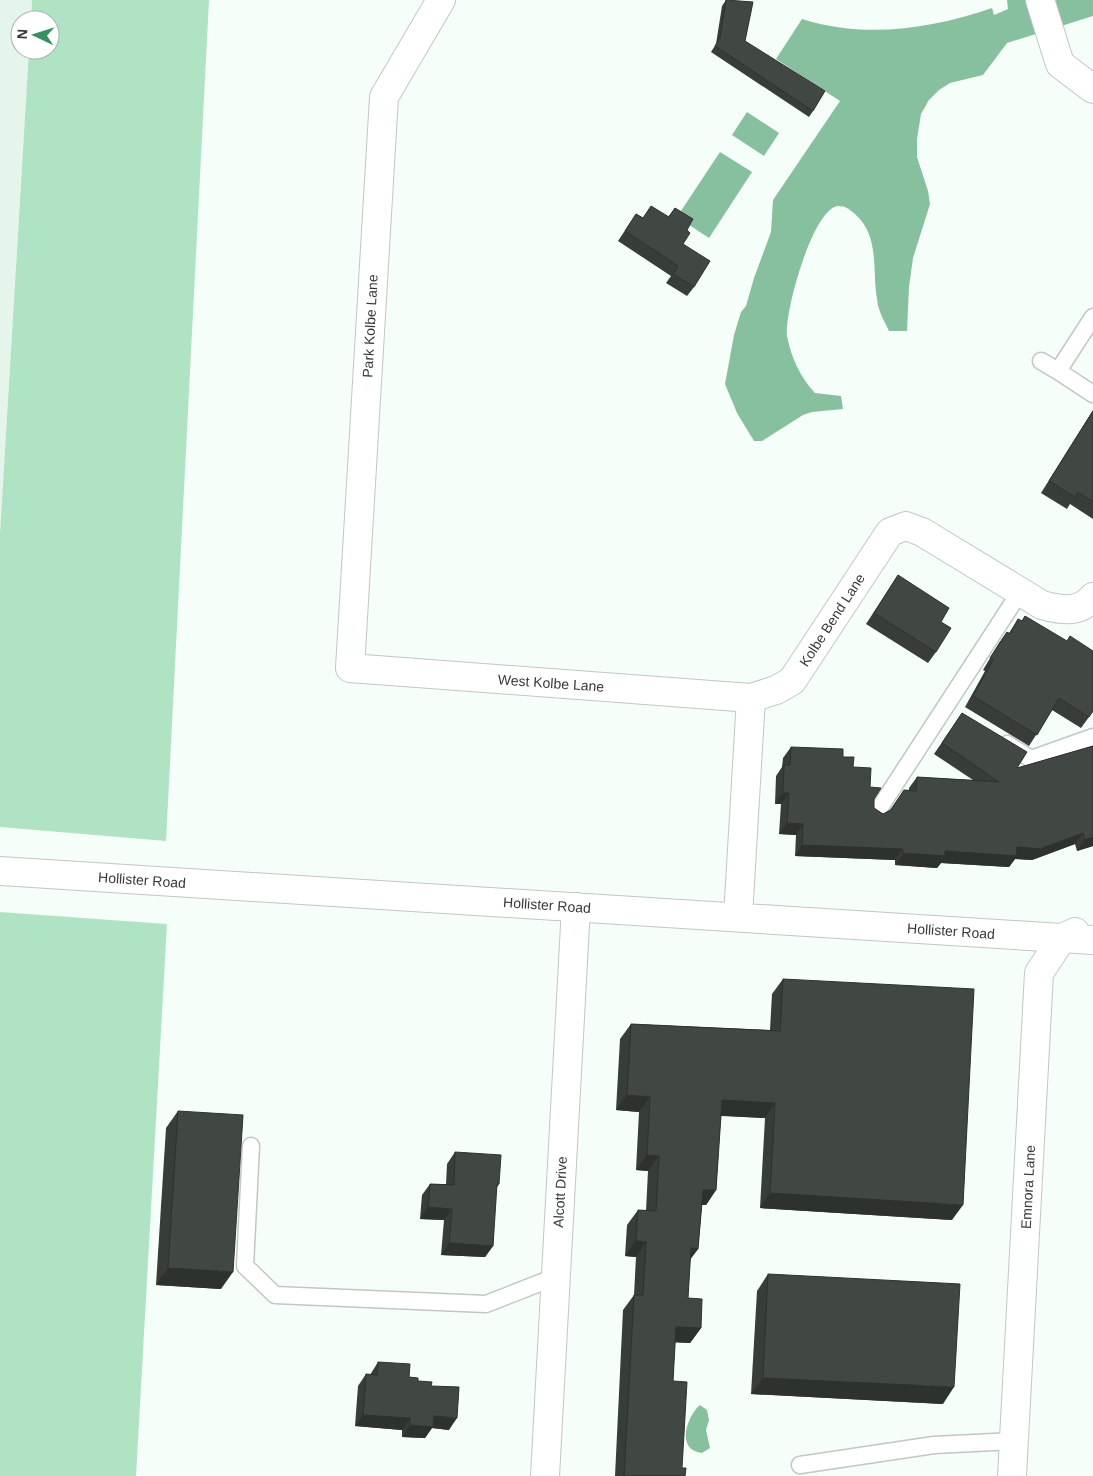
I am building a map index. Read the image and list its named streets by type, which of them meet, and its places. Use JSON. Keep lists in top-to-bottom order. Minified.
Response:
{"streets":{"street":["Park Kolbe Lane","Kolbe Bend Lane","West Kolbe Lane","Hollister Road","Emnora Lane","Alcott Drive"]},"crossings":[["Park Kolbe Lane","West Kolbe Lane"],["Kolbe Bend Lane","West Kolbe Lane"],["Hollister Road","Emnora Lane"],["Hollister Road","Alcott Drive"]],"north":"left"}
